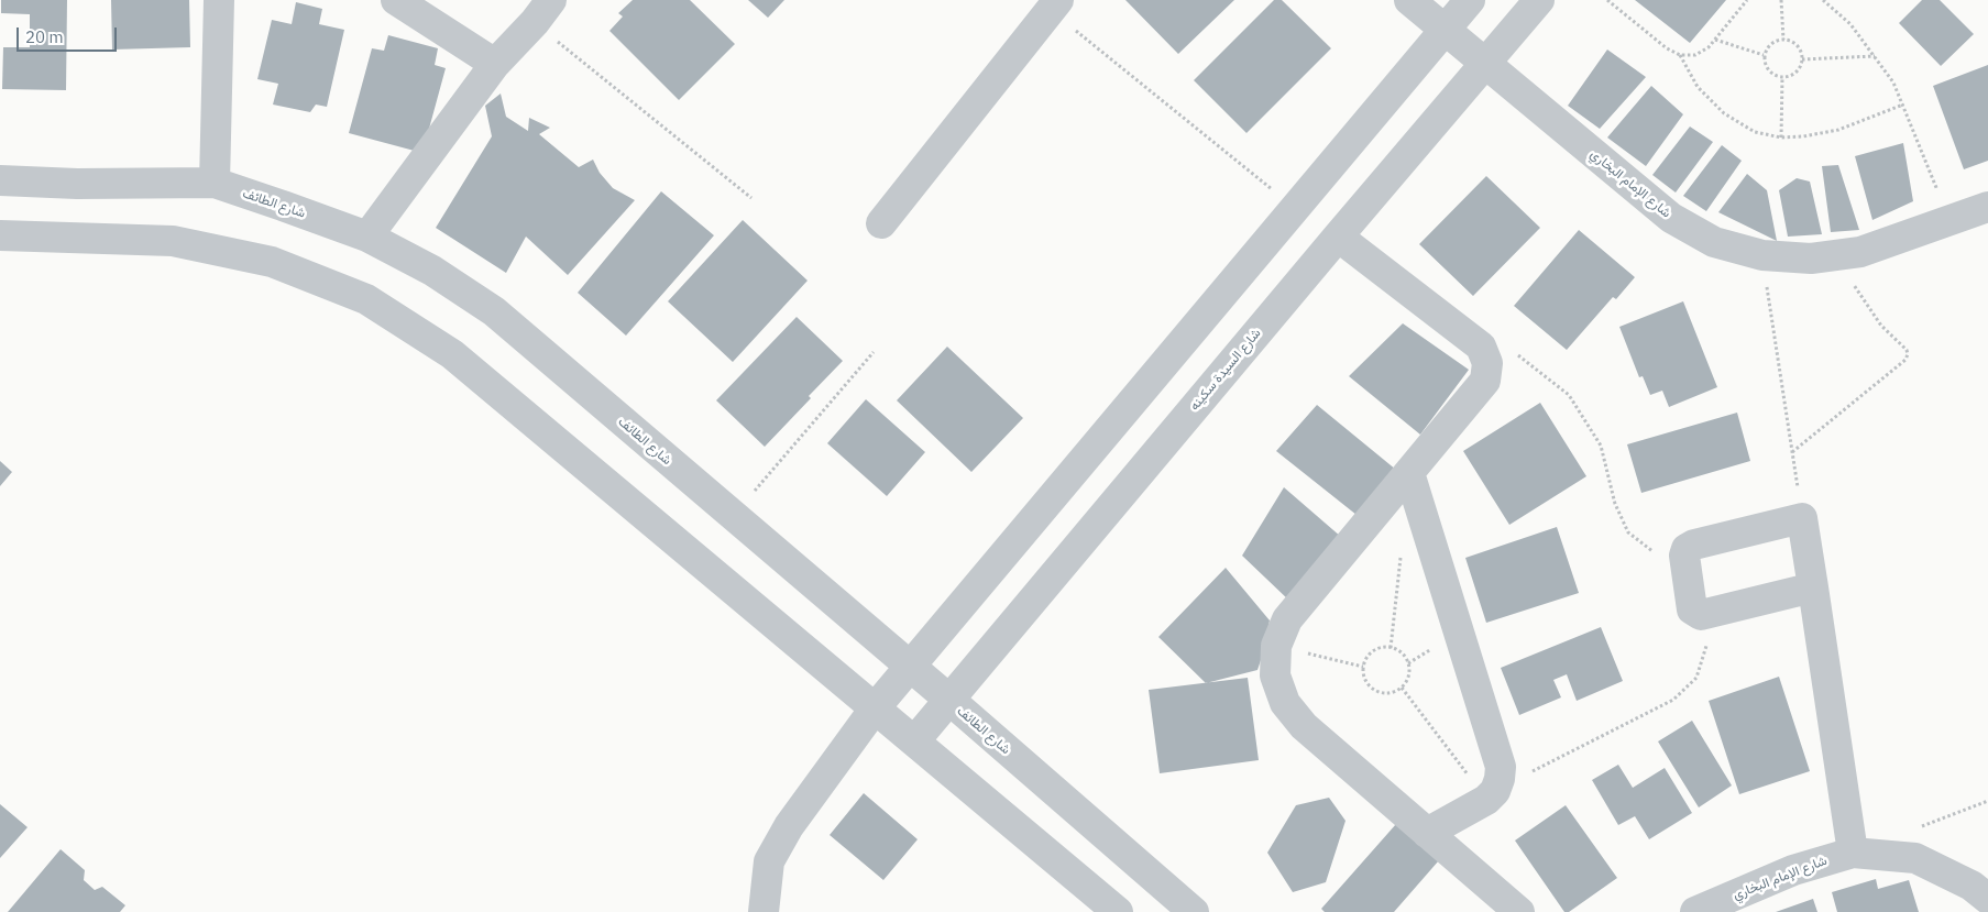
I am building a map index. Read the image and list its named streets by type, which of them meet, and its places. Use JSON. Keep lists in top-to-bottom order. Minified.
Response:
{"streets":{"street":["شارع الإمام البخاري","شارع الطائف","شارع السيدة سكينه"]},"crossings":[["شارع الإمام البخاري","شارع السيدة سكينه"],["شارع الطائف","شارع السيدة سكينه"]],"scale_bar":"20 m"}
